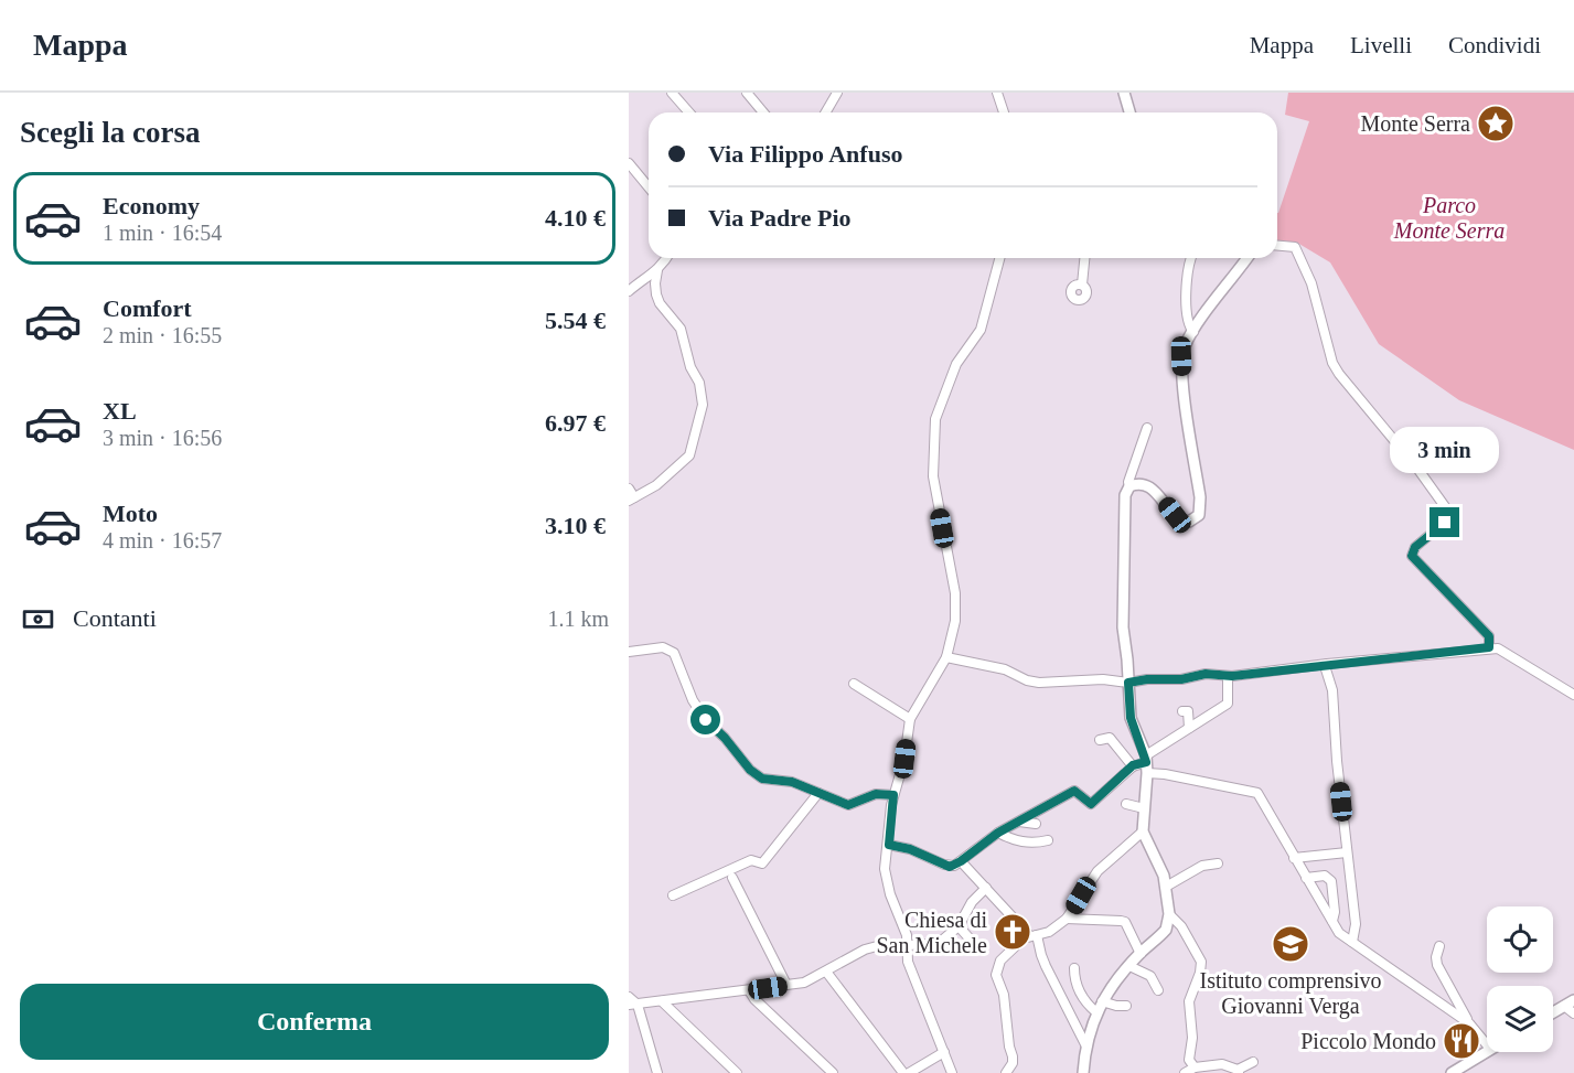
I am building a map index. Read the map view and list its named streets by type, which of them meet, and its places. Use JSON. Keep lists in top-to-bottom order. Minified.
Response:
{"parks":["Parco Monte Serra"],"places":{"place":["Monte Serra"],"church":["Chiesa di San Michele"],"school or university":["Istituto comprensivo Giovanni Verga"],"restaurant":["Piccolo Mondo"]},"page":{"header":"Mappa","nav":["Mappa","Livelli","Condividi"],"heading":"Scegli la corsa","banner":["Via Filippo Anfuso","Via Padre Pio"],"list":[{"name":"Economy","note":"1 min · 16:54","value":"4.10 €"},{"name":"Comfort","note":"2 min · 16:55","value":"5.54 €"},{"name":"XL","note":"3 min · 16:56","value":"6.97 €"},{"name":"Moto","note":"4 min · 16:57","value":"3.10 €"}],"bubble":"3 min","pay":["Contanti","1.1 km"],"buttons":"Conferma"}}
